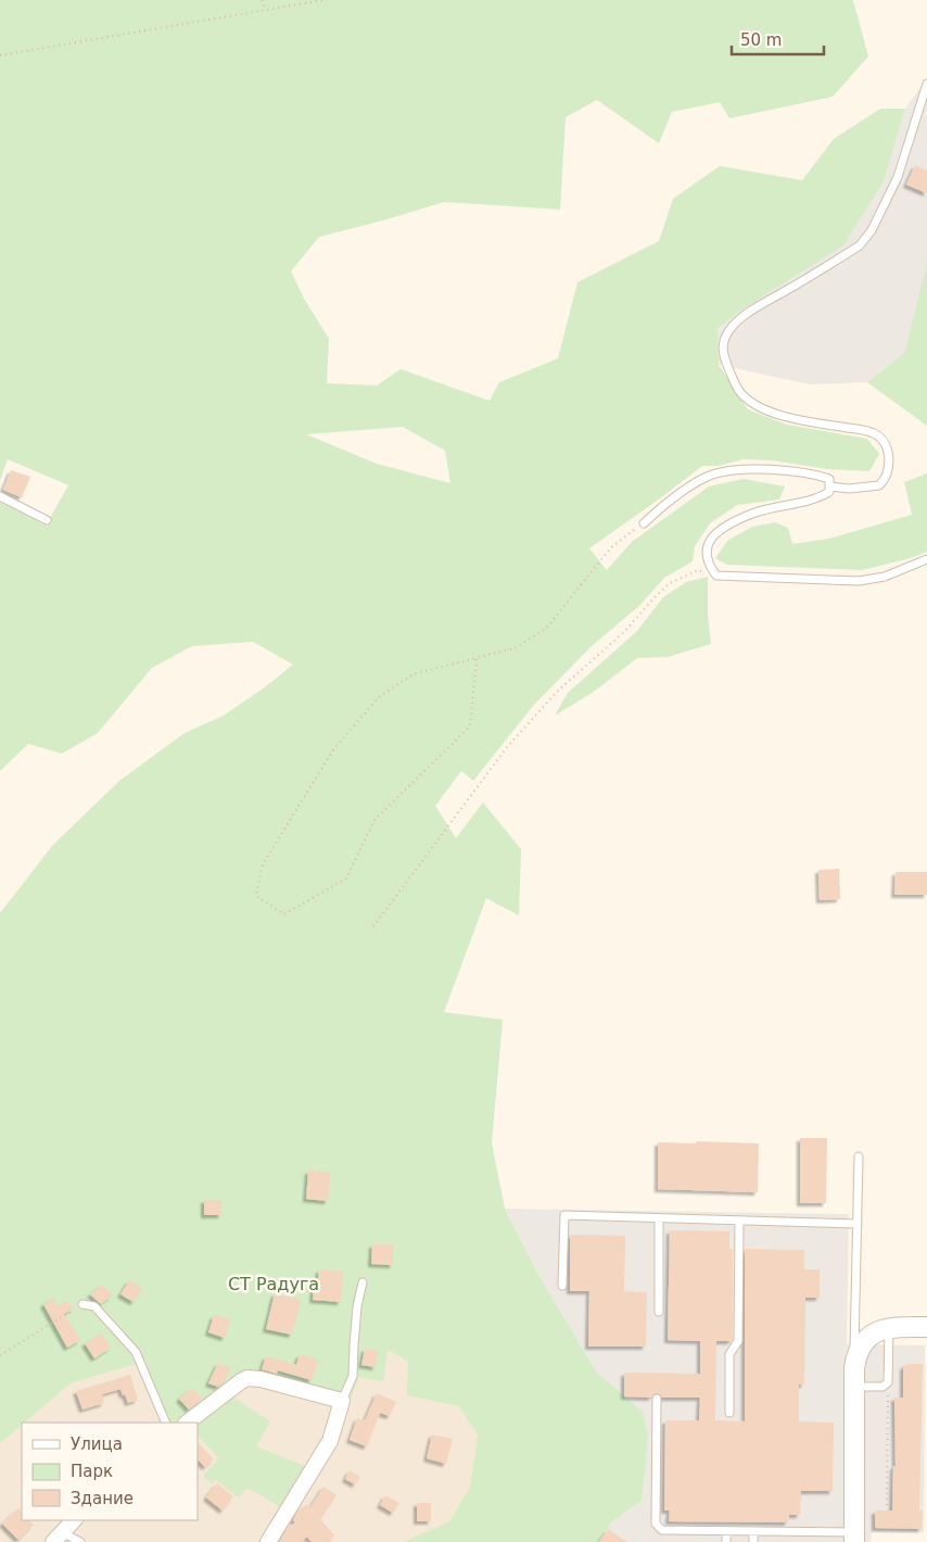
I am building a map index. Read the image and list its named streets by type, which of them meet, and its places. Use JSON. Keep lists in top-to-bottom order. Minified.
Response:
{"parks":["СТ Радуга"],"legend":["Улица","Парк","Здание"],"scale_bar":"50 m"}
